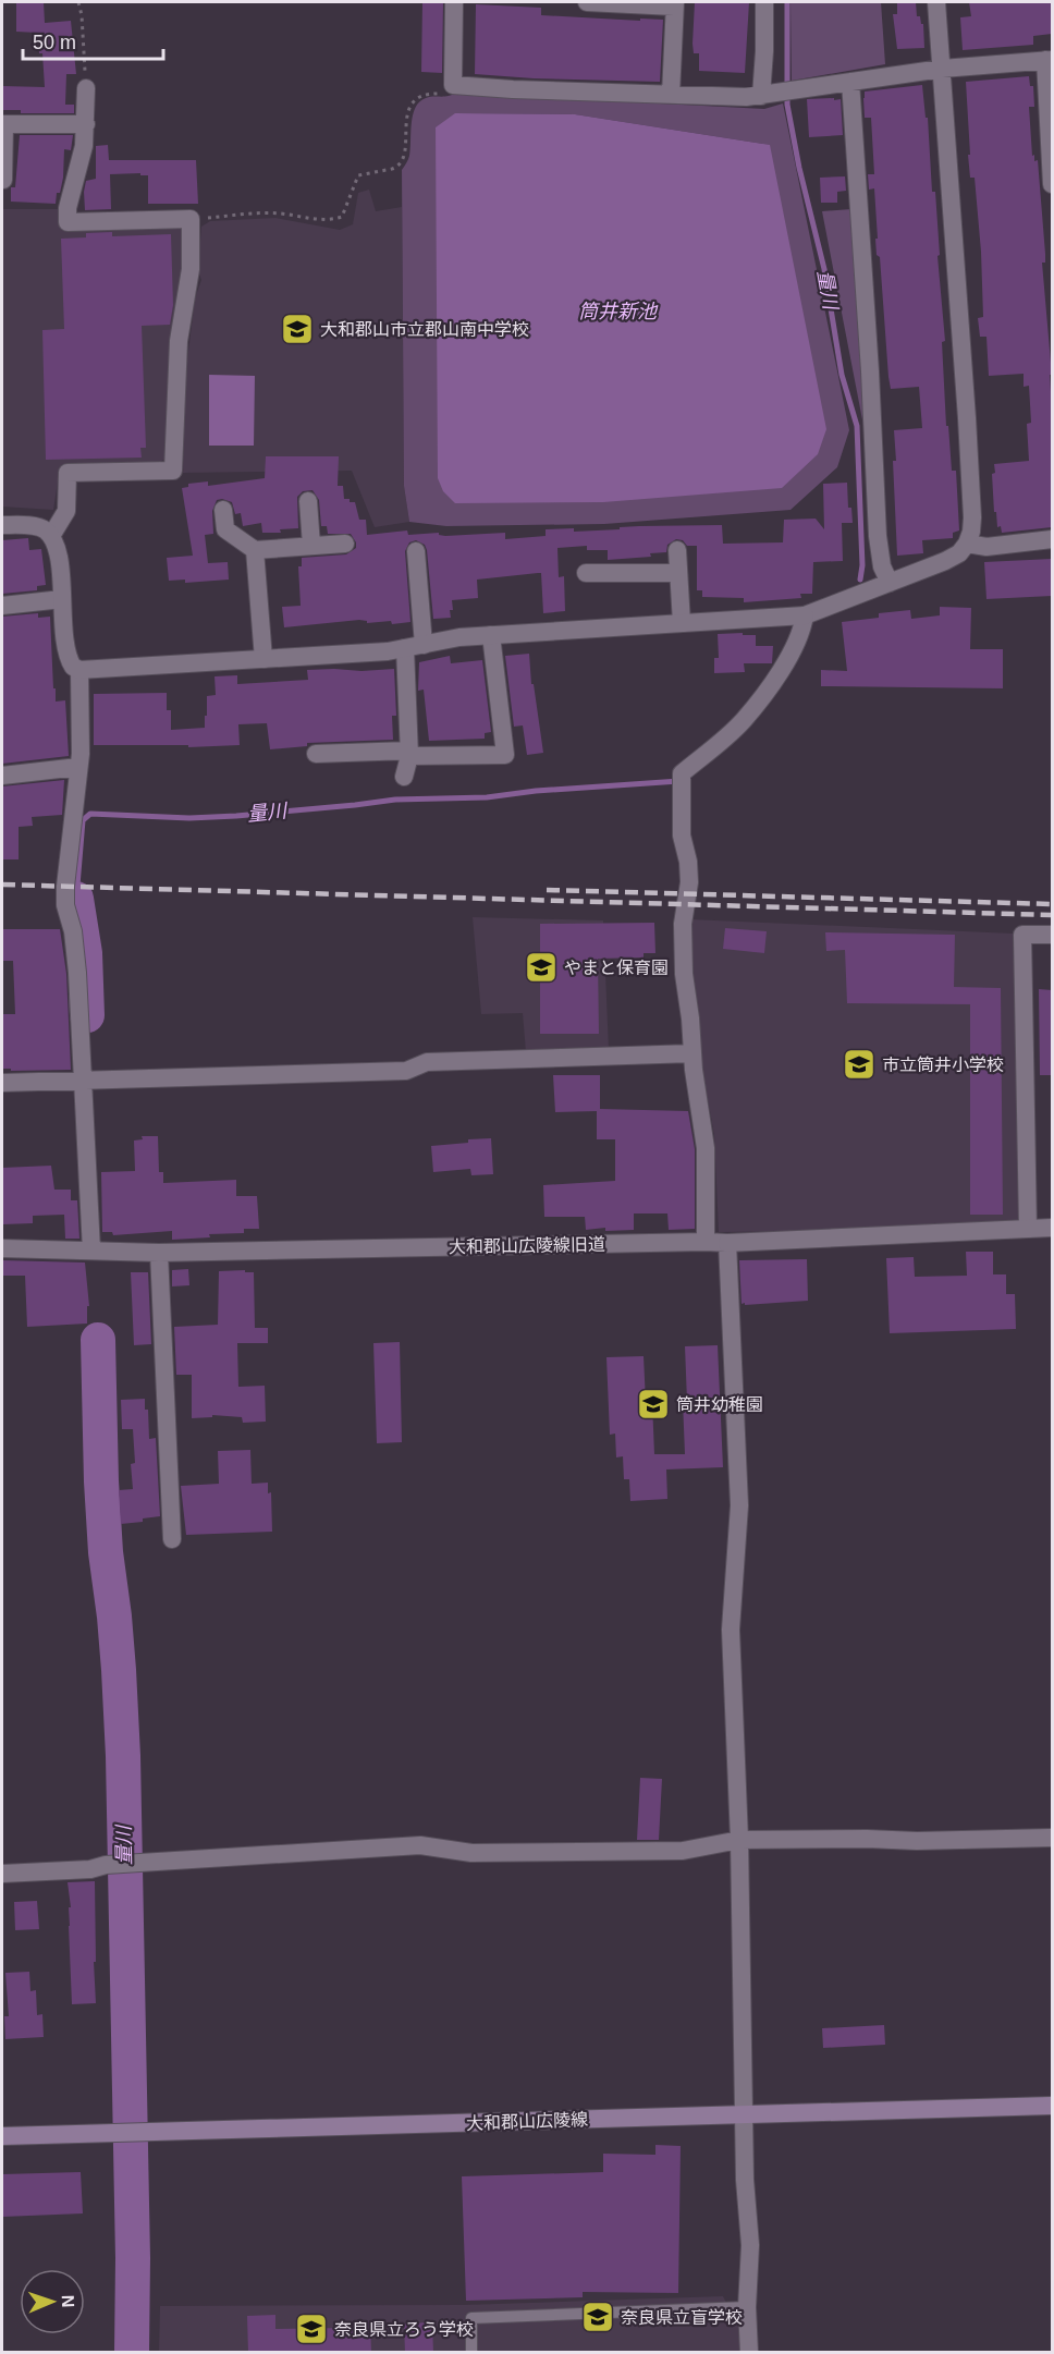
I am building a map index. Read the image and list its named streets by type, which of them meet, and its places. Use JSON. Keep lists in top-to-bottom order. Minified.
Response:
{"streets":{"main road":["大和郡山広陵線"],"street":["大和郡山広陵線旧道"]},"water":["量川","筒井新池"],"places":{"school or university":["大和郡山市立郡山南中学校","やまと保育園","市立筒井小学校","筒井幼稚園","奈良県立盲学校","奈良県立ろう学校"]},"scale_bar":"50 m","north":"right"}
